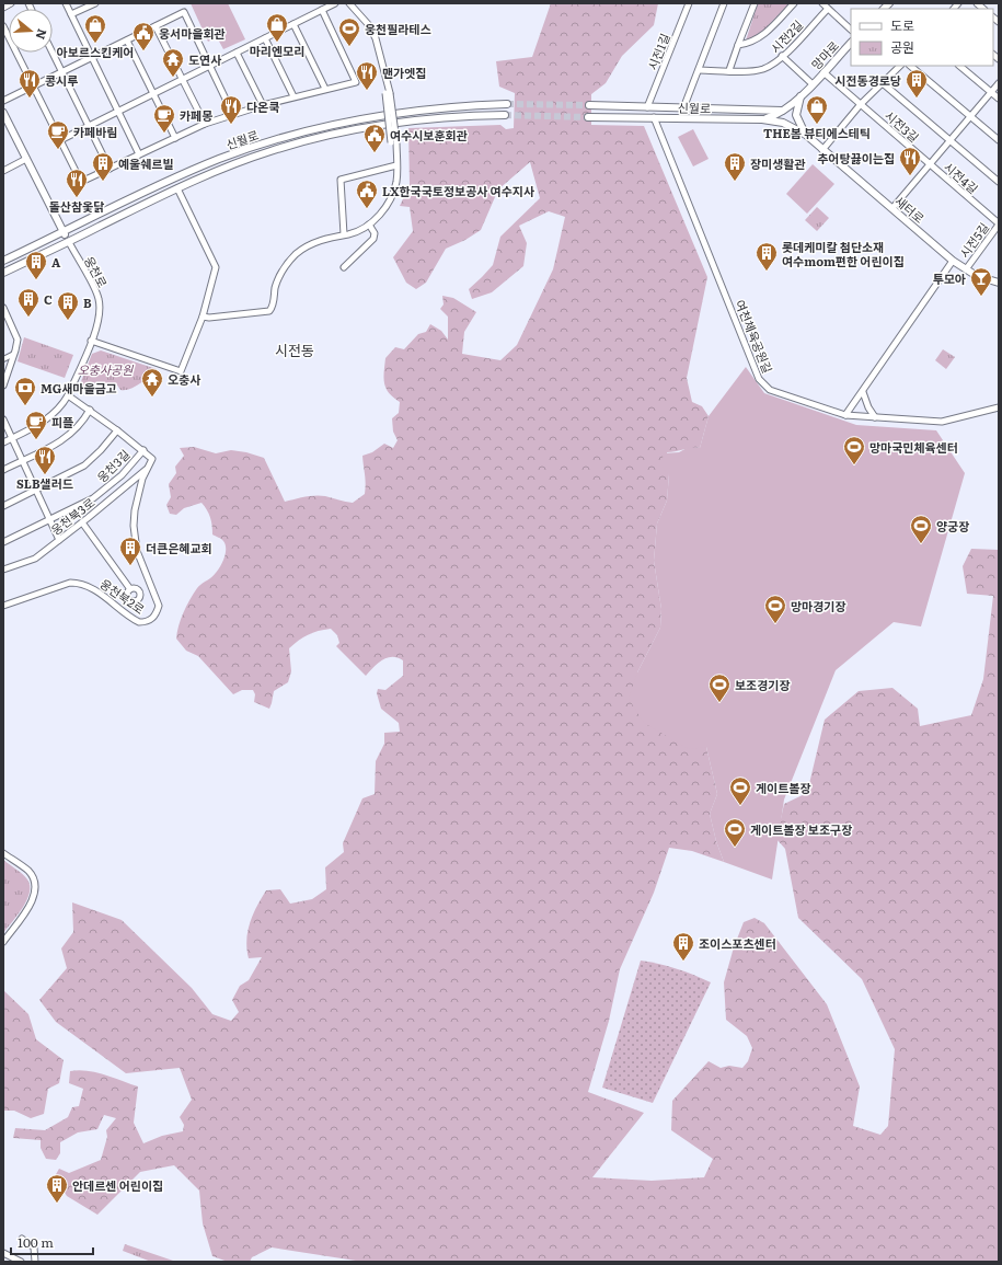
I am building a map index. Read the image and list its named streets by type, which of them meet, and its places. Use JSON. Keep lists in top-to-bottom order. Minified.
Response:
{"streets":{"street":["시전2길","시전1길","망마로","신월로","시전3길","시전4길","새터로","시전5길","웅천로","여천체육공원길","웅천3길","웅천북3로","웅천북2로"]},"crossings":[["시전1길","신월로"],["망마로","신월로"],["망마로","시전3길"],["신월로","새터로"],["신월로","웅천로"],["신월로","여천체육공원길"],["시전3길","시전4길"],["시전4길","새터로"],["시전4길","시전5길"],["새터로","시전5길"],["웅천북3로","웅천북2로"]],"districts":["시전동"],"parks":["오충사공원"],"places":{"shop":["마리엔모리","아보르스킨케어","THE봄 뷰티에스테틱"],"sports":["웅천필라테스","망마국민체육센터","양궁장","망마경기장","보조경기장","게이트볼장","게이트볼장 보조구장"],"public building":["웅서마을회관","여수시보훈회관","LX한국국토정보공사 여수지사"],"temple":["도연사","오충사"],"restaurant":["맨가엣집","콩시루","다온쿡","추어탕끓이는집","돌산참옻닭","SLB샐러드"],"building":["시전동경로당","예울쉐르빌","장미생활관","롯데케미칼 첨단소재 여수mom편한 어린이집","A","C","B","더큰은혜교회","조이스포츠센터","안데르센 어린이집"],"cafe":["카페몽","카페바림","피플"],"bar":["투모아"],"bank":["MG새마을금고"]},"legend":["도로","공원"],"scale_bar":"100 m","north":"right"}
